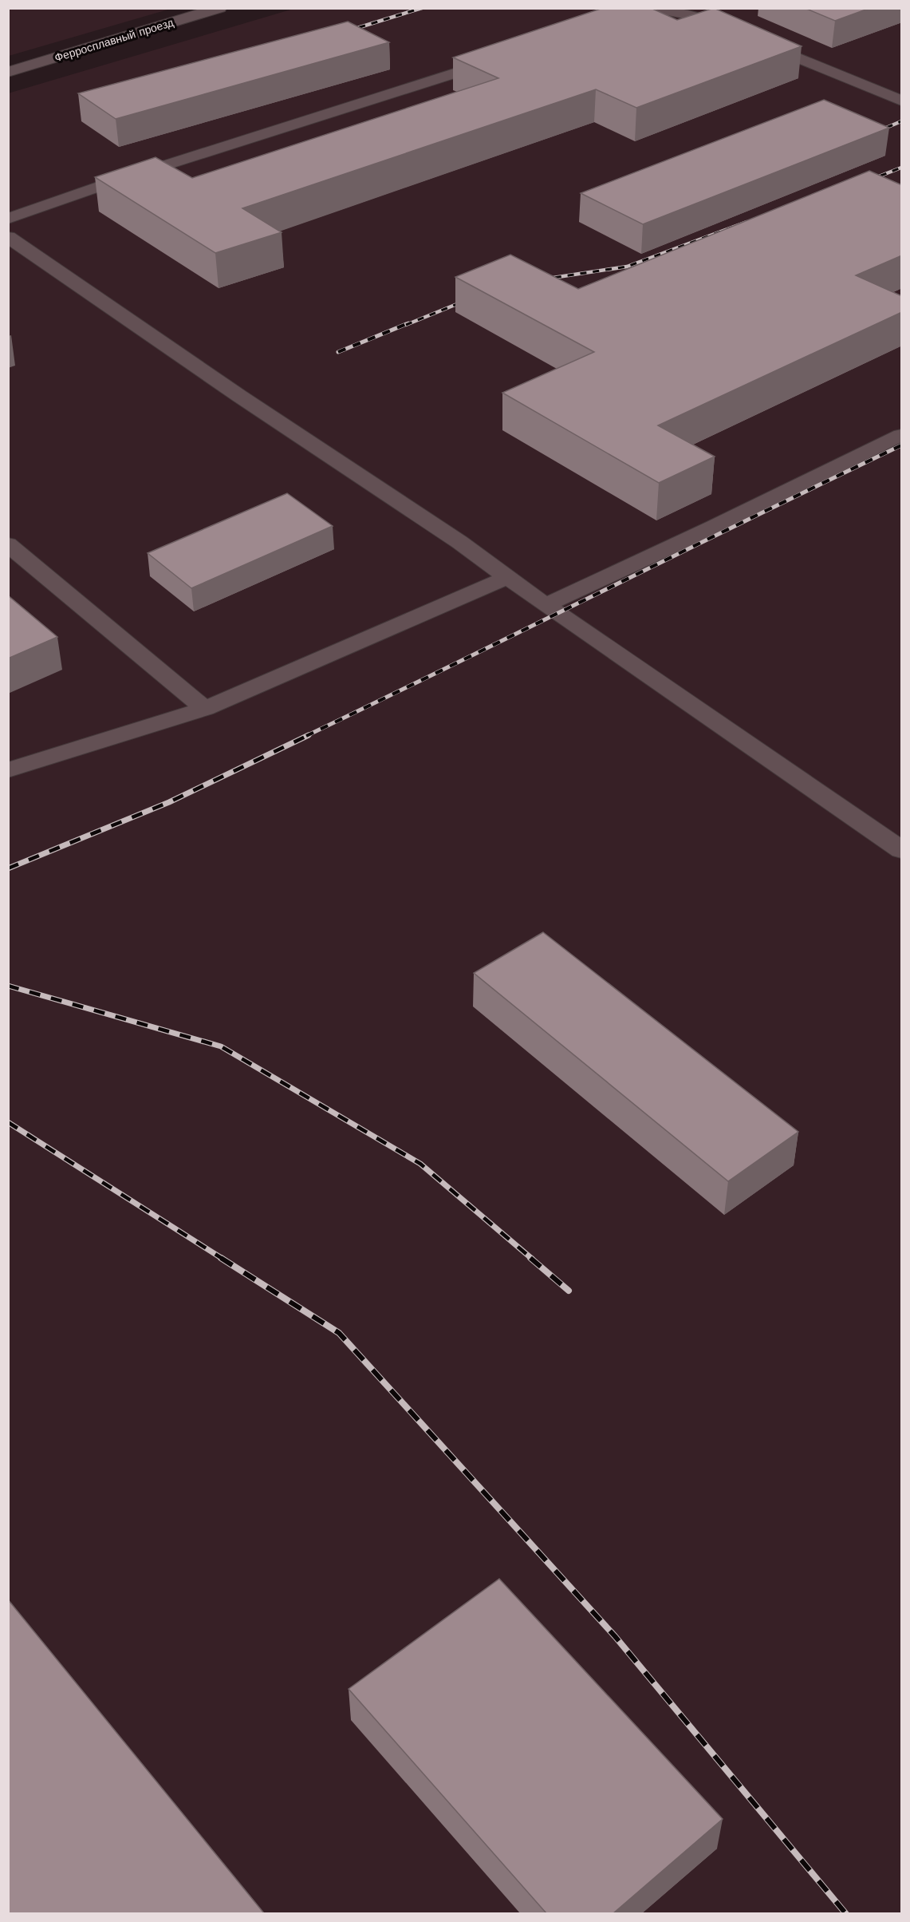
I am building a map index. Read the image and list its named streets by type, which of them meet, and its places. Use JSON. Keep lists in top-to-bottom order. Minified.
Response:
{"streets":{"street":["Ферросплавный проезд"]}}
